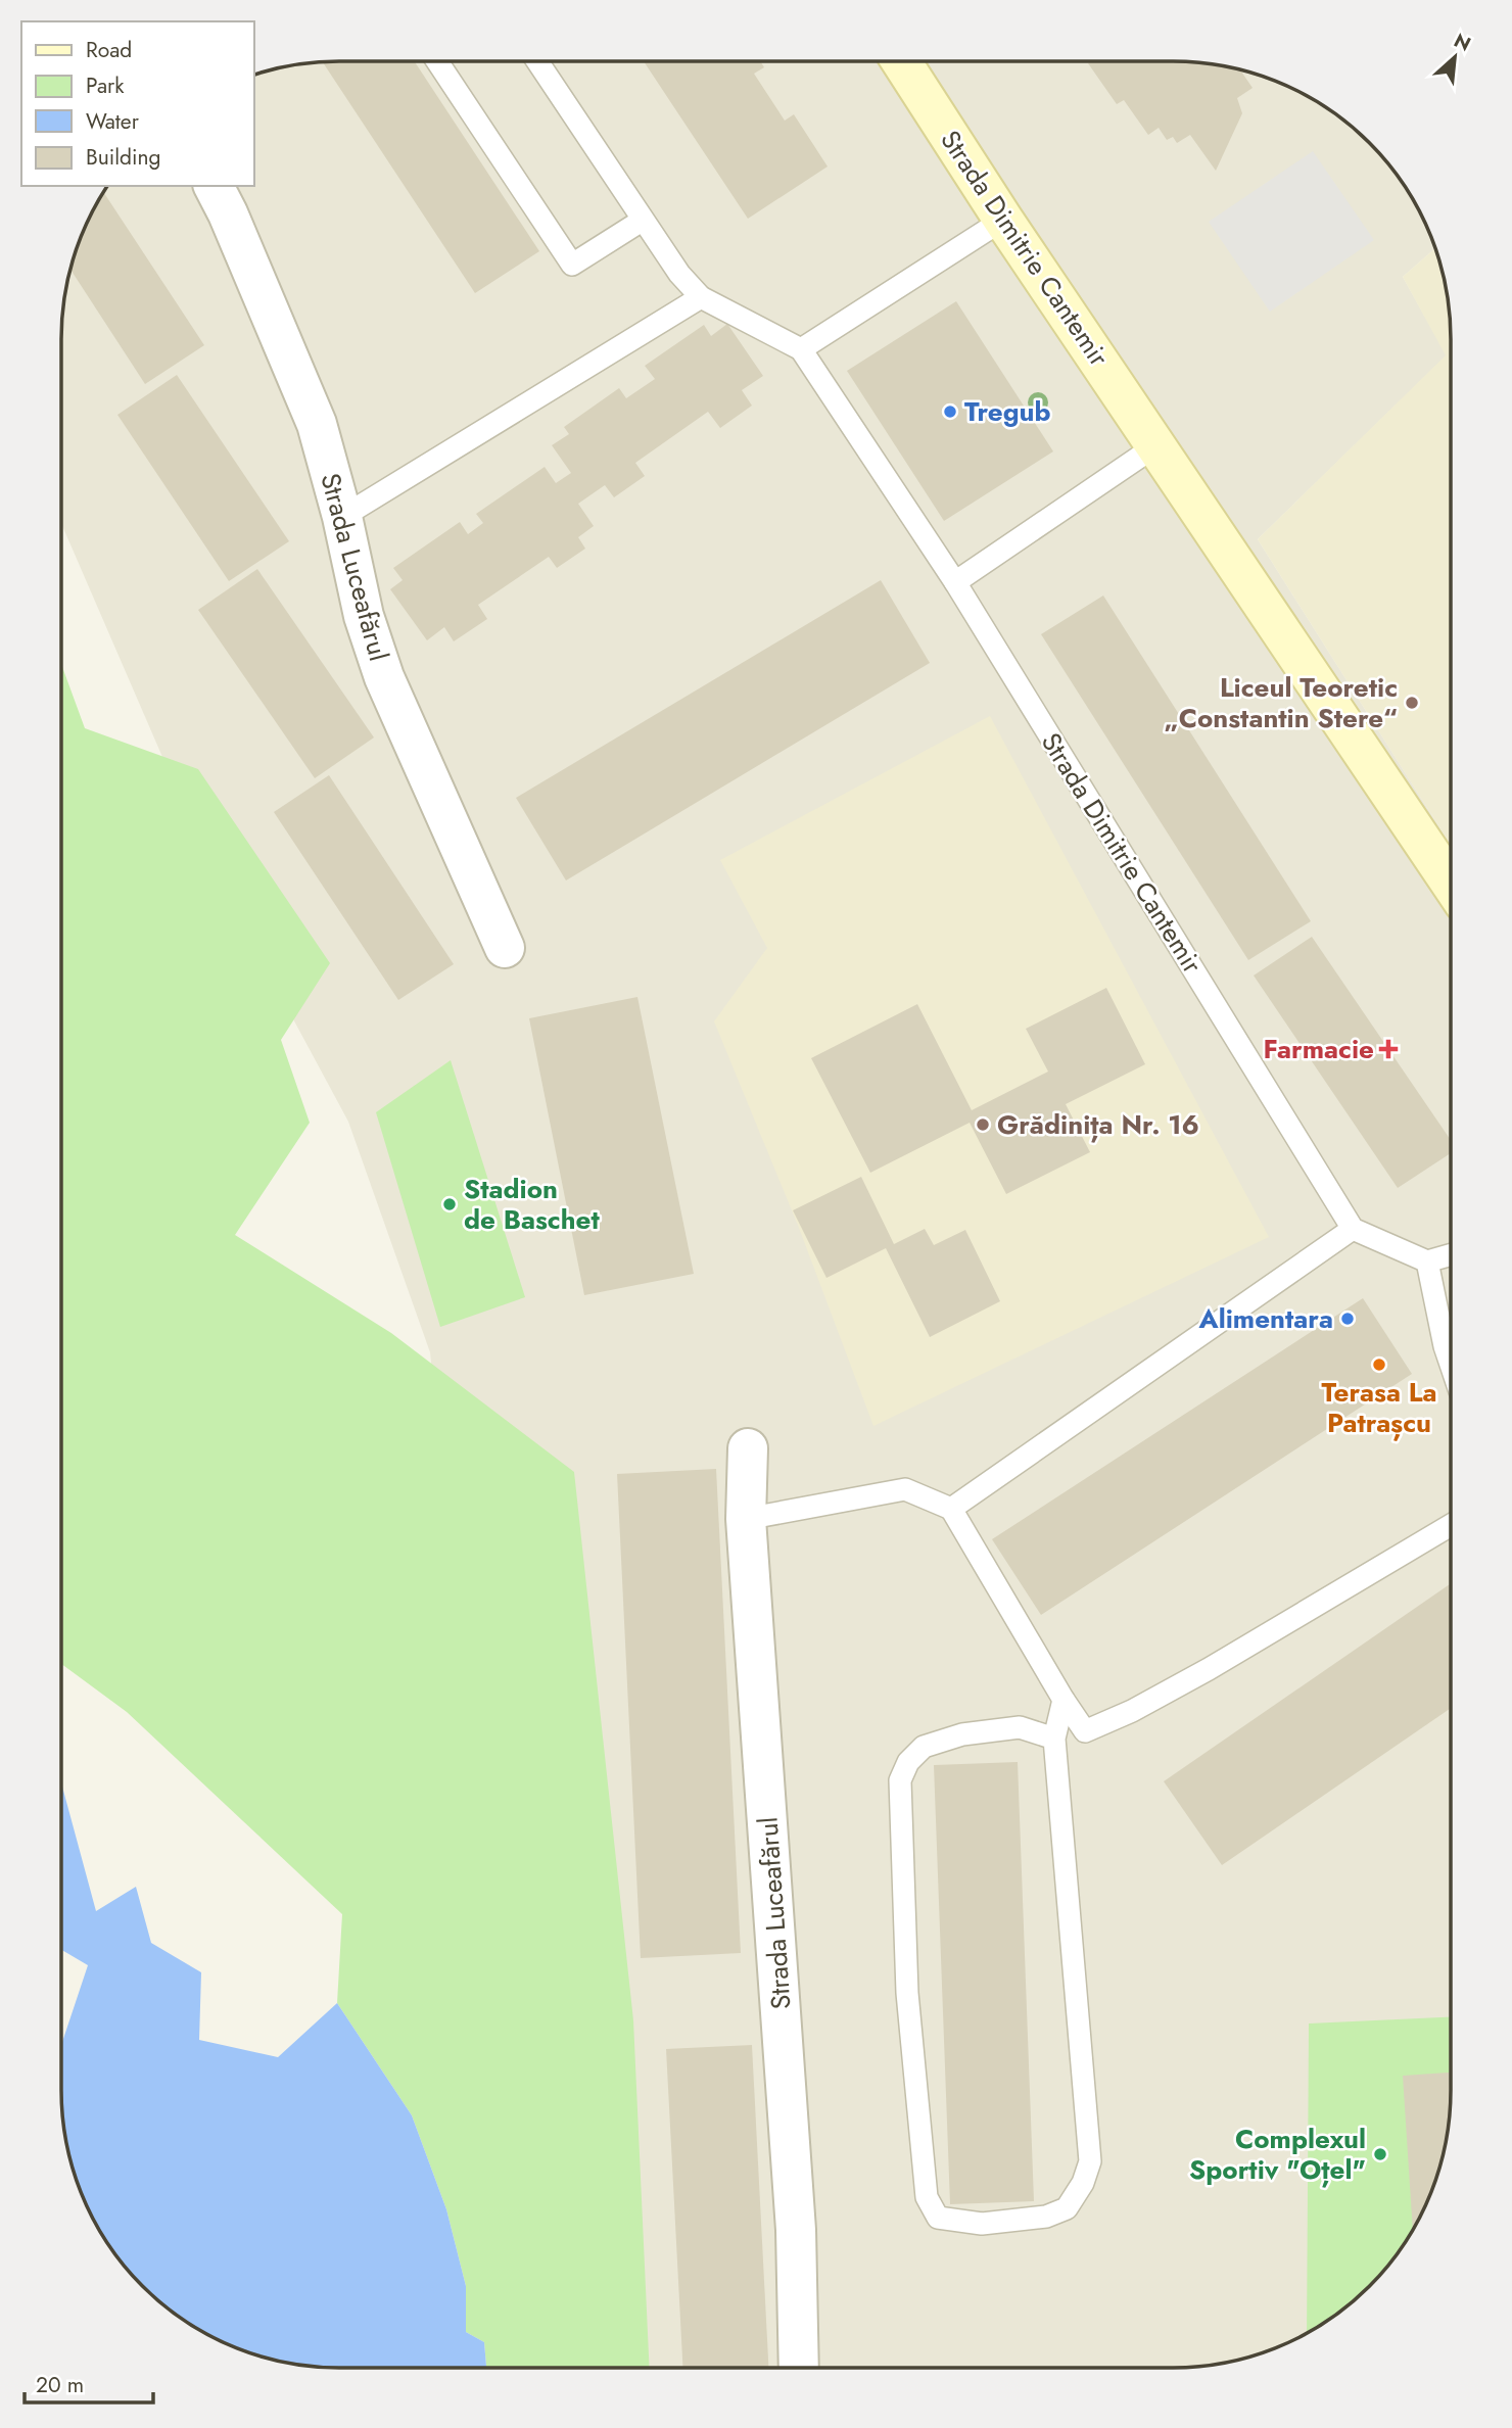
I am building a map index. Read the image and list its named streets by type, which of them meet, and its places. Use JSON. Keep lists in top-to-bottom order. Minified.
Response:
{"streets":{"street":["Strada Dimitrie Cantemir","Strada Luceafărul"]},"places":{"other":["Tregub","Liceul Teoretic „Constantin Stere“","Grădinița Nr. 16","Stadion de Baschet","Alimentara","Terasa La Patrașcu","Complexul Sportiv \"Oțel\""],"health":["Farmacie"]},"legend":["Road","Park","Water","Building"],"scale_bar":"20 m","north":"top right"}
